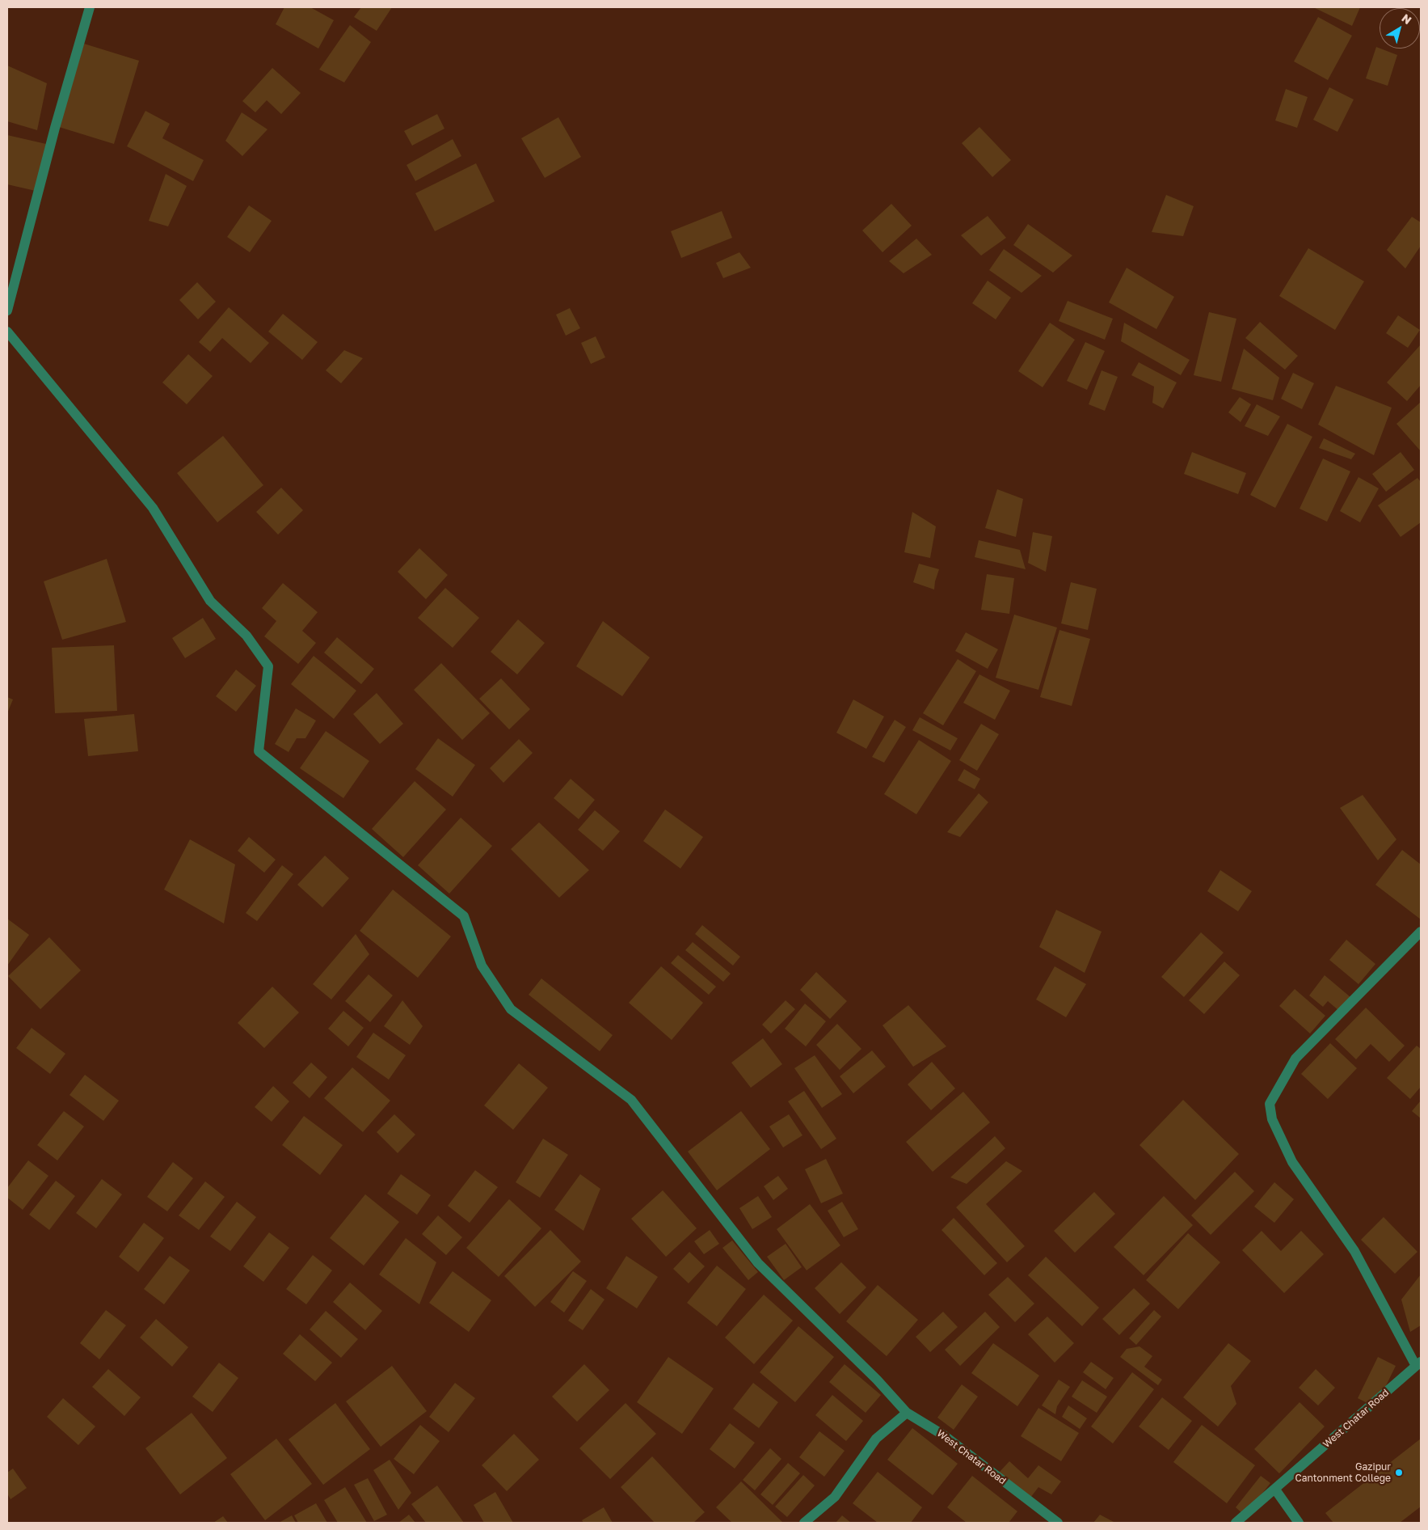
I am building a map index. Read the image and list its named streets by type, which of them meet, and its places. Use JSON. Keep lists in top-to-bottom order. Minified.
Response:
{"streets":{"street":["West Chatar Road"]},"places":["Gazipur Cantonment College"],"north":"top right"}
